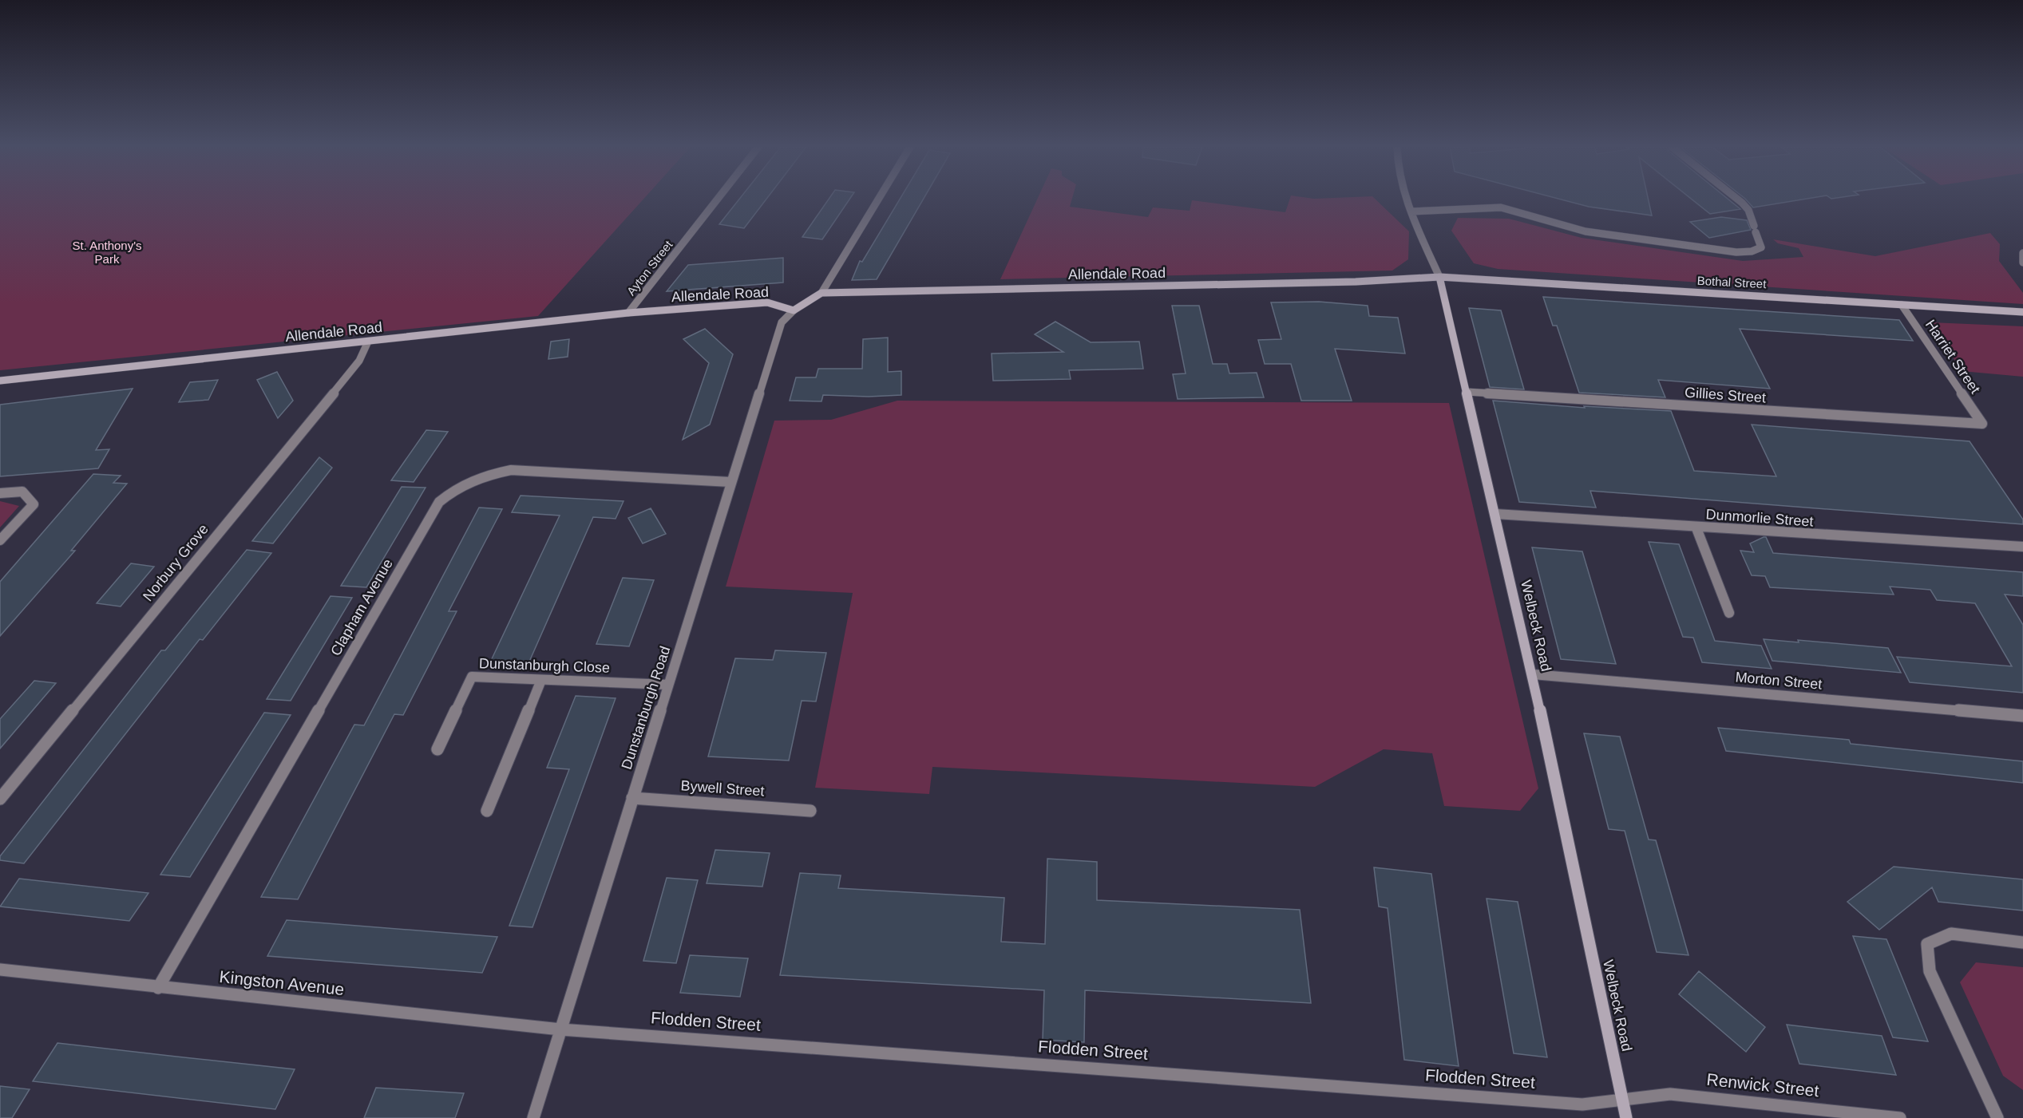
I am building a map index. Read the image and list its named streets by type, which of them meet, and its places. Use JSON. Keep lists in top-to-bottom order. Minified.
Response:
{"streets":{"main road":["Allendale Road","Bothal Street","Welbeck Road"],"street":["Ayton Street","Harriet Street","Gillies Street","Dunmorlie Street","Norbury Grove","Clapham Avenue","Dunstanburgh Close","Morton Street","Dunstanburgh Road","Bywell Street","Kingston Avenue","Flodden Street","Renwick Street"]},"crossings":[["Ayton Street","Allendale Road"],["Allendale Road","Bothal Street"],["Allendale Road","Norbury Grove"],["Allendale Road","Welbeck Road"],["Allendale Road","Dunstanburgh Road"],["Bothal Street","Harriet Street"],["Bothal Street","Welbeck Road"],["Harriet Street","Gillies Street"],["Gillies Street","Welbeck Road"],["Dunmorlie Street","Welbeck Road"],["Clapham Avenue","Dunstanburgh Road"],["Clapham Avenue","Kingston Avenue"],["Welbeck Road","Morton Street"],["Welbeck Road","Flodden Street"],["Welbeck Road","Renwick Street"],["Dunstanburgh Close","Dunstanburgh Road"],["Dunstanburgh Road","Bywell Street"],["Dunstanburgh Road","Kingston Avenue"],["Dunstanburgh Road","Flodden Street"],["Kingston Avenue","Flodden Street"],["Flodden Street","Renwick Street"]],"parks":["St. Anthony's Park"]}
